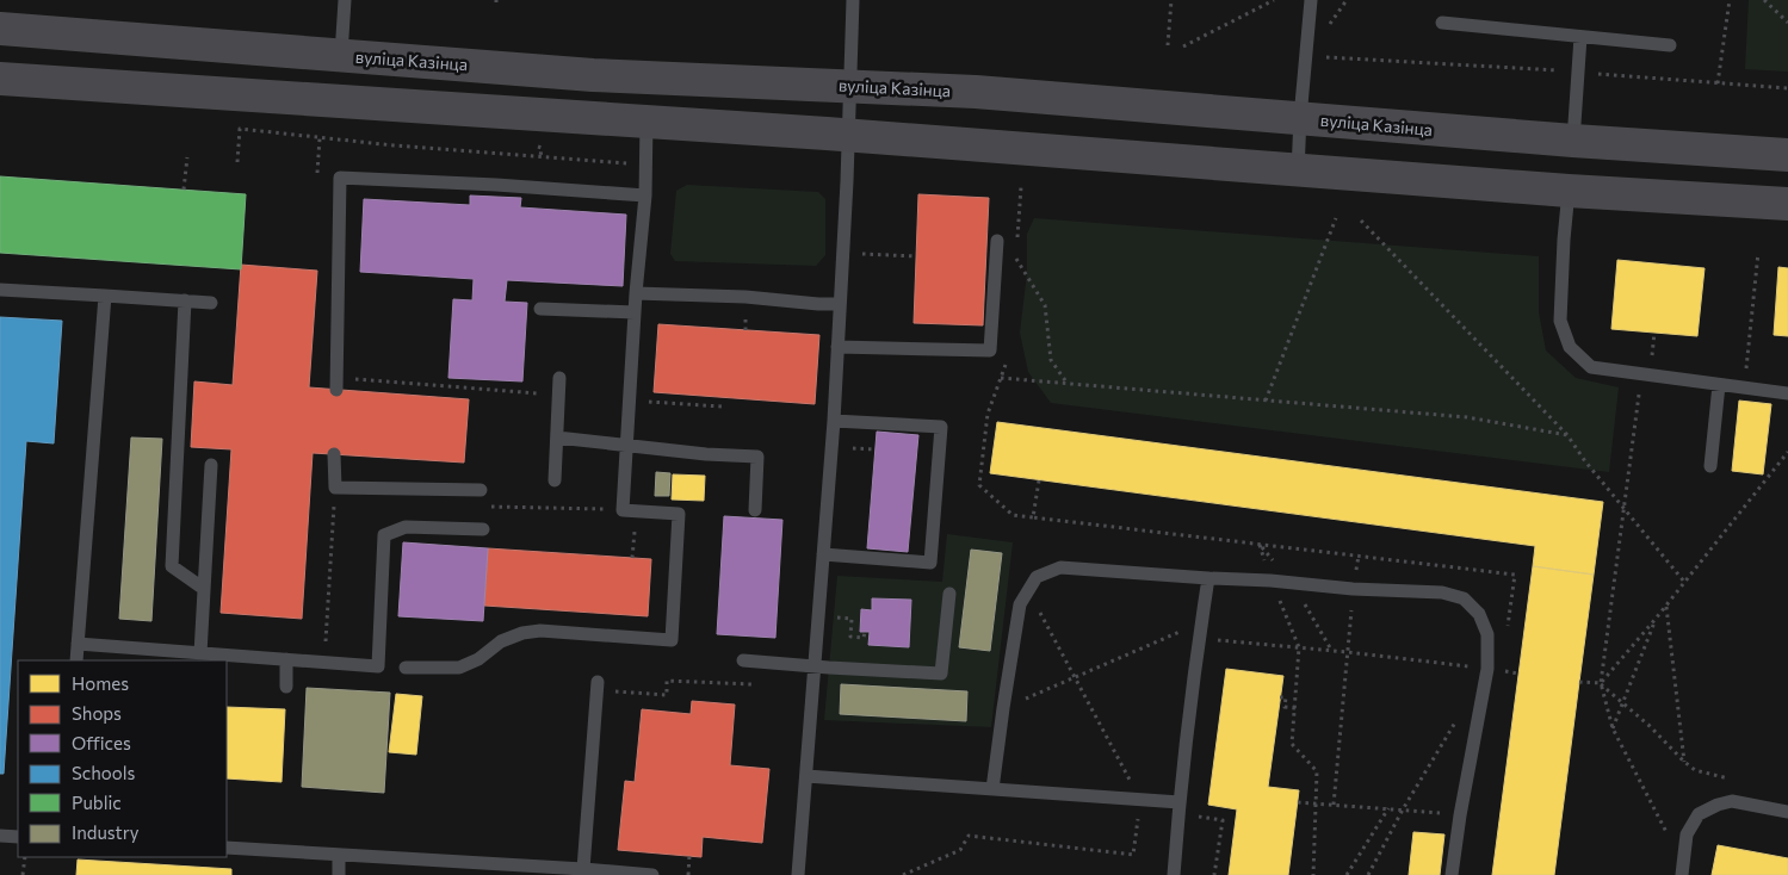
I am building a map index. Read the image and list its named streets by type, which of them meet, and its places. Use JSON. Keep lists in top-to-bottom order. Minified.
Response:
{"streets":{"main road":["вуліца Казінца"]},"legend":["Homes","Shops","Offices","Schools","Public","Industry"]}
